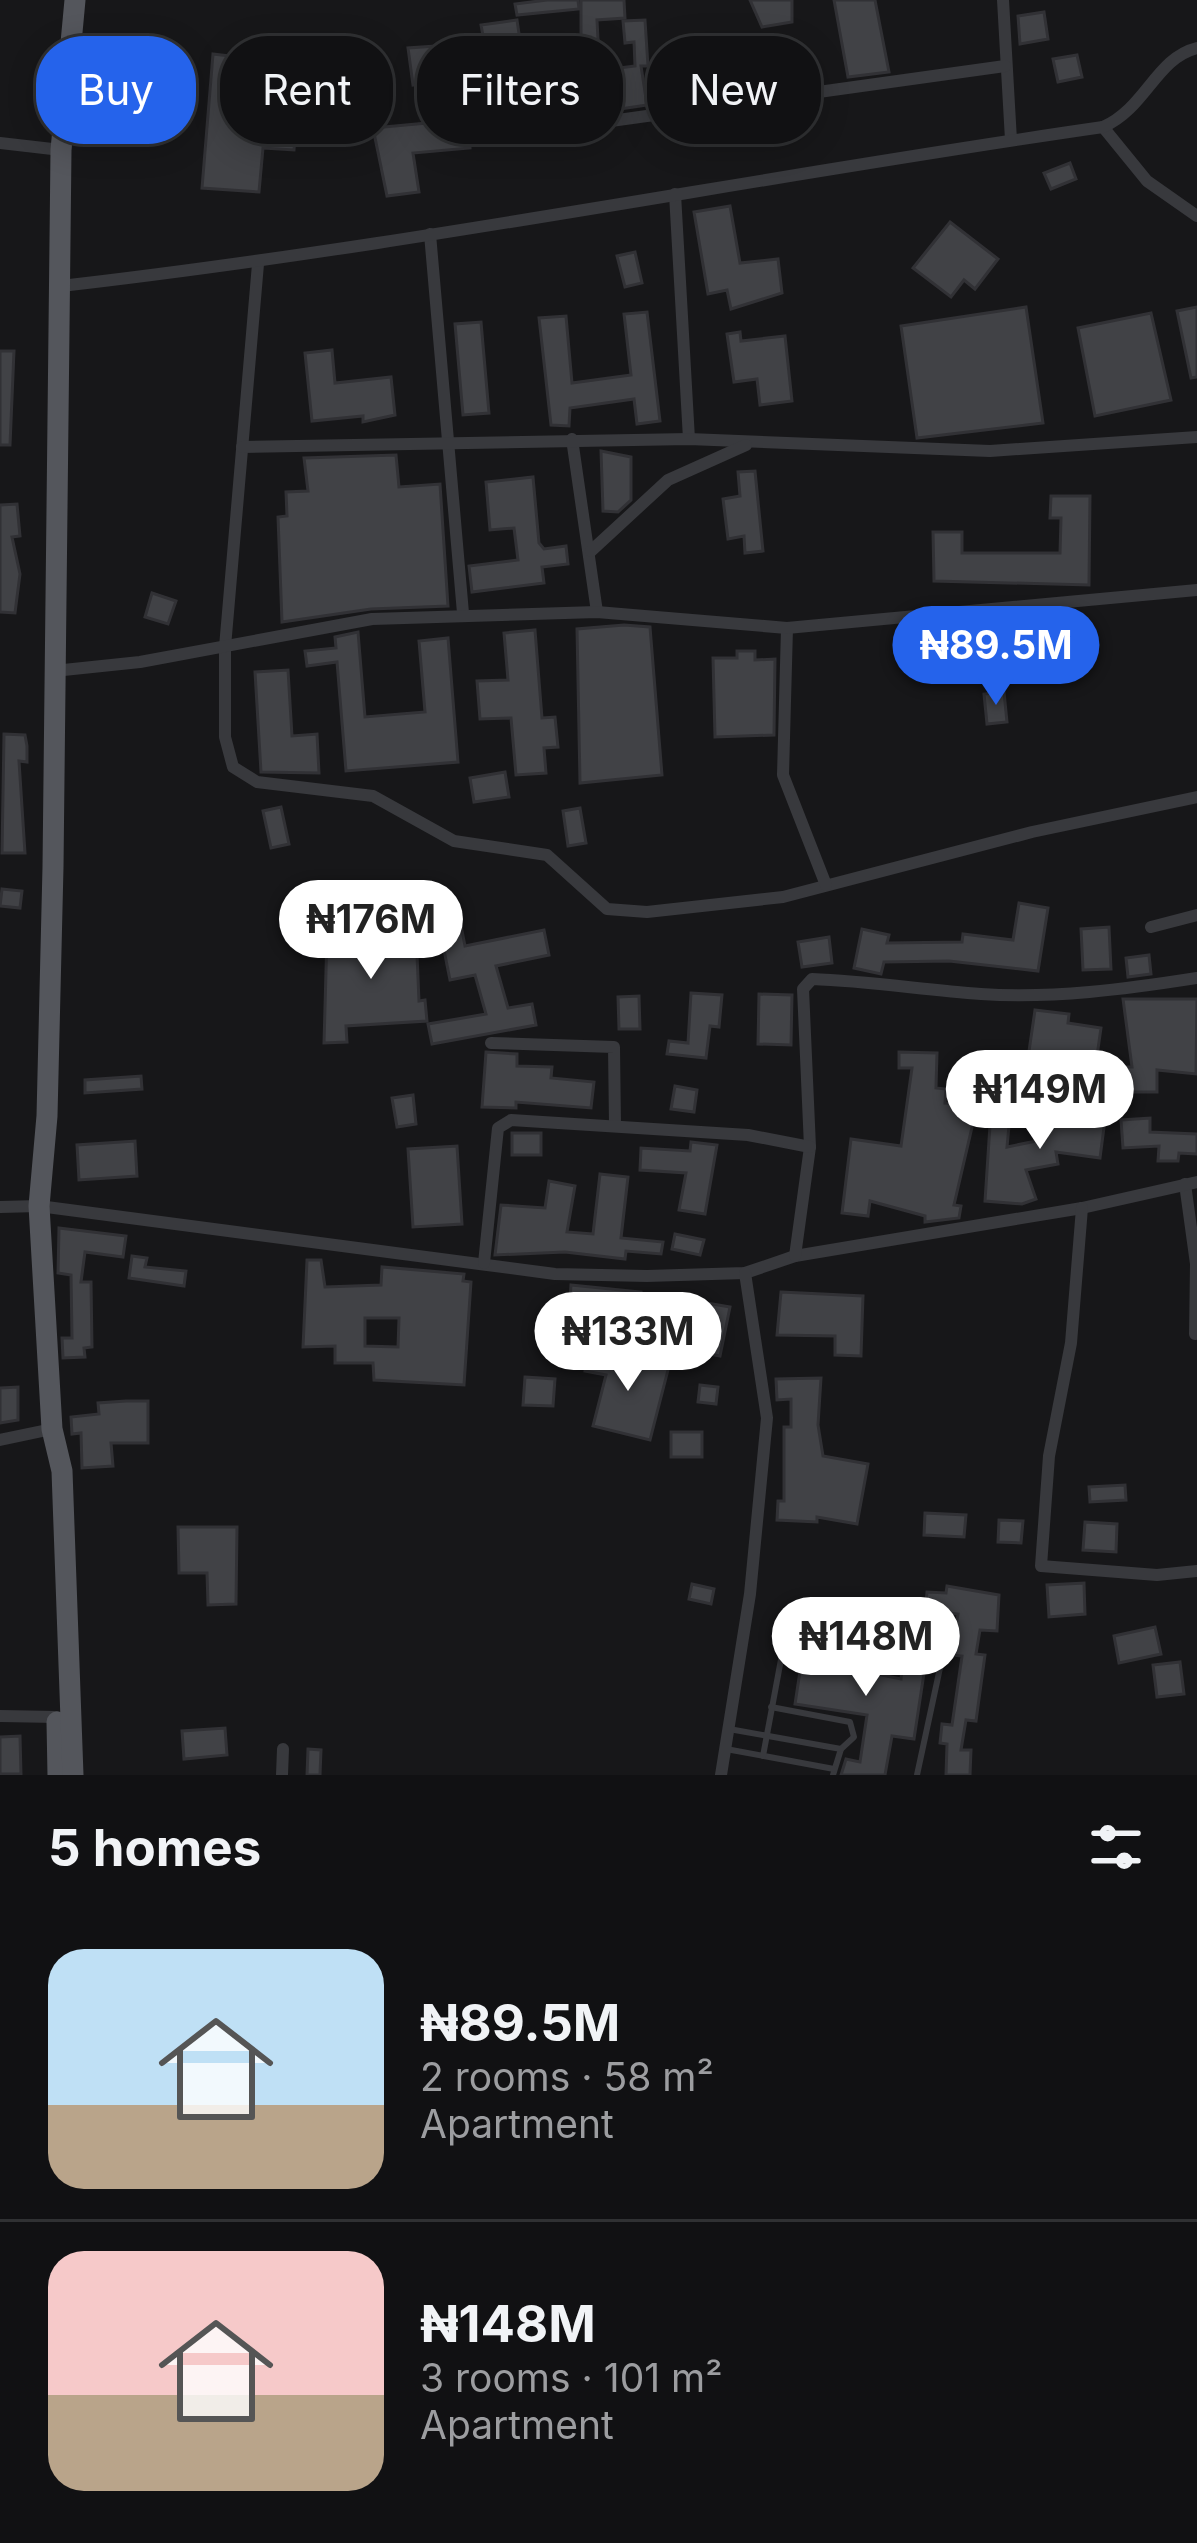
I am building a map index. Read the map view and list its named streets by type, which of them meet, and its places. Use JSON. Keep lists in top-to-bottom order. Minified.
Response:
{"page":{"chip":["Buy","Rent","Filters","New"],"price":["₦89.5M","₦176M","₦149M","₦133M","₦148M"],"heading":"5 homes","list":[{"name":"₦89.5M","note":"2 rooms · 58 m² · Apartment"},{"name":"₦148M","note":"3 rooms · 101 m² · Apartment"}]}}
